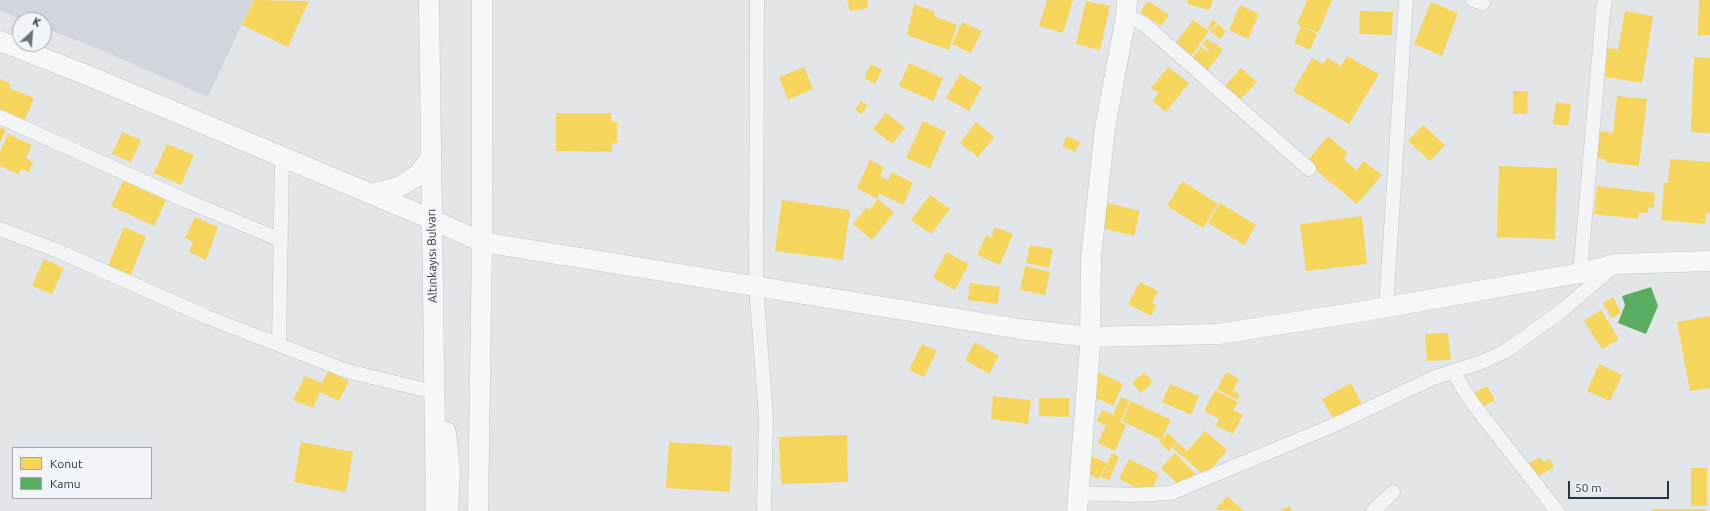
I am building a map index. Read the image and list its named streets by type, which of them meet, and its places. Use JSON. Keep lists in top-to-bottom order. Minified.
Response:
{"streets":{"main road":["Altınkayısı Bulvarı"]},"legend":["Konut","Kamu"],"scale_bar":"50 m","north":"top right"}
